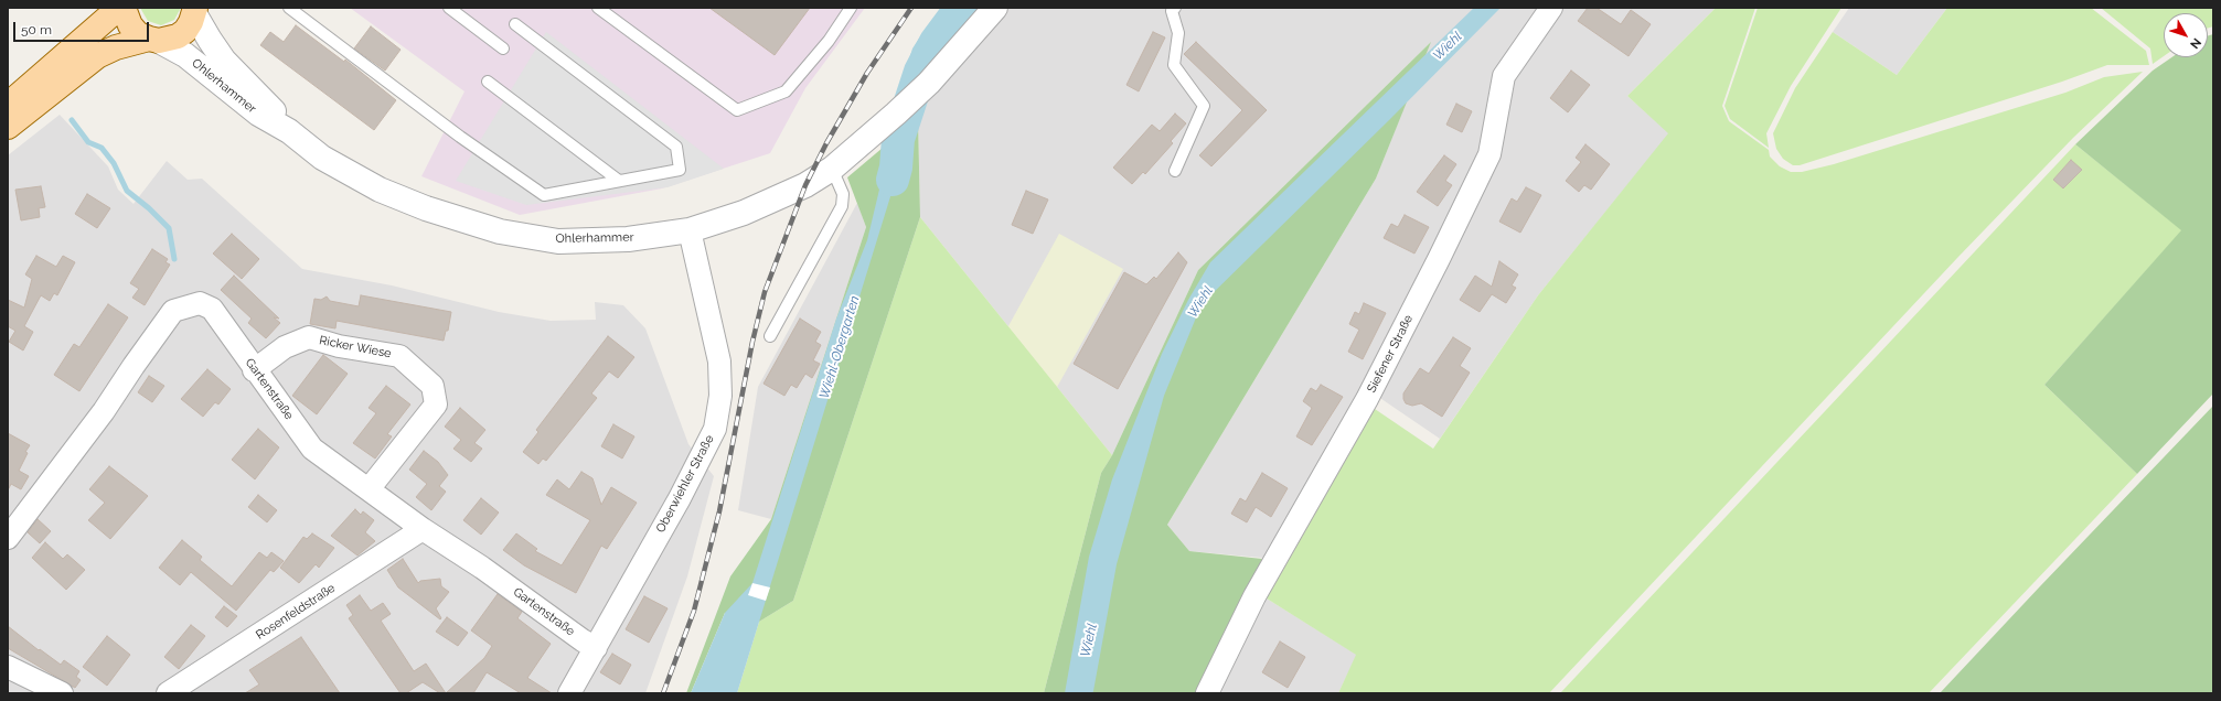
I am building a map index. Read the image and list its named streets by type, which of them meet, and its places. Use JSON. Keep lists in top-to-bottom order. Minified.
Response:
{"streets":{"street":["Ohlerhammer","Ricker Wiese","Siefener Straße","Gartenstraße","Oberwiehler Straße","Rosenfeldstraße"]},"crossings":[["Ohlerhammer","Oberwiehler Straße"],["Ricker Wiese","Gartenstraße"],["Gartenstraße","Oberwiehler Straße"],["Gartenstraße","Rosenfeldstraße"]],"water":["Wiehl","Wiehl-Obergarten"],"scale_bar":"50 m","north":"bottom right"}
